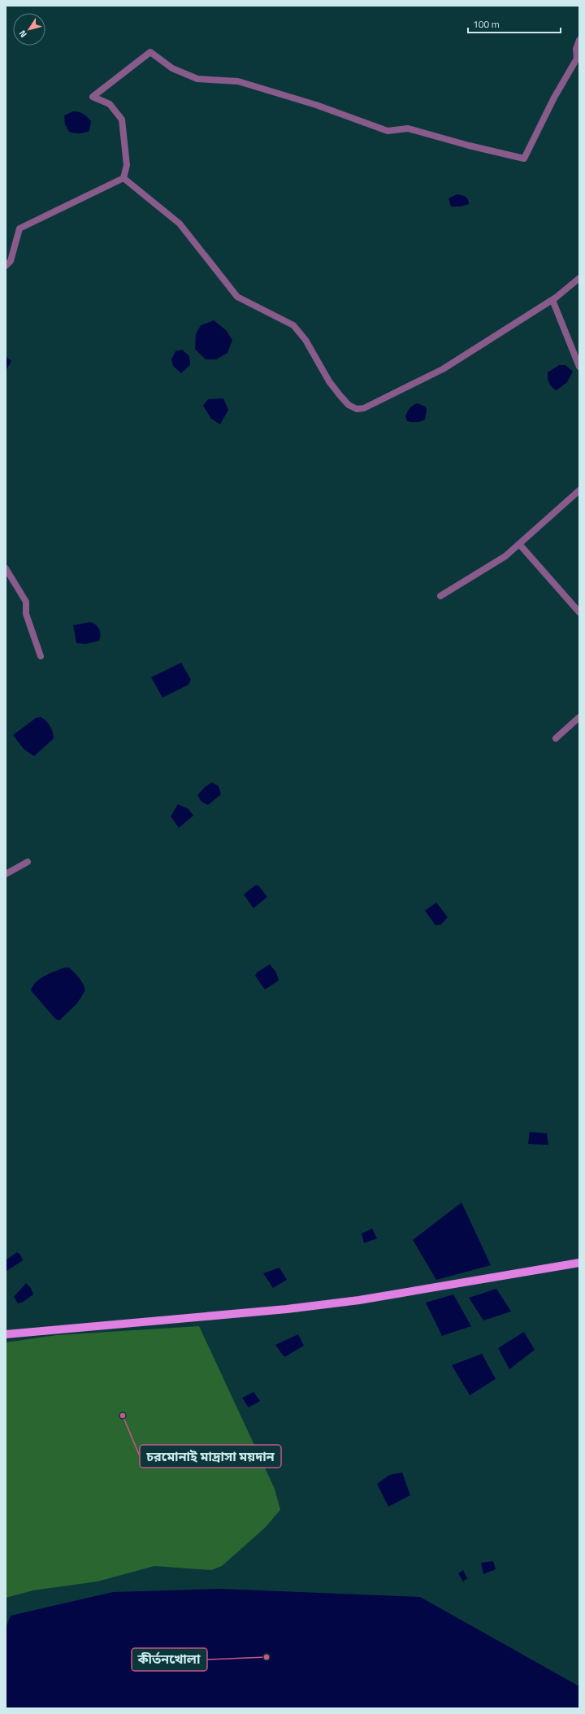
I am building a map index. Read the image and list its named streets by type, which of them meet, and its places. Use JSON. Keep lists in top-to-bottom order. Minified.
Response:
{"places":["চরমোনাই মাদ্রাসা ময়দান","কীর্তনখোলা"],"scale_bar":"100 m","north":"bottom left"}
